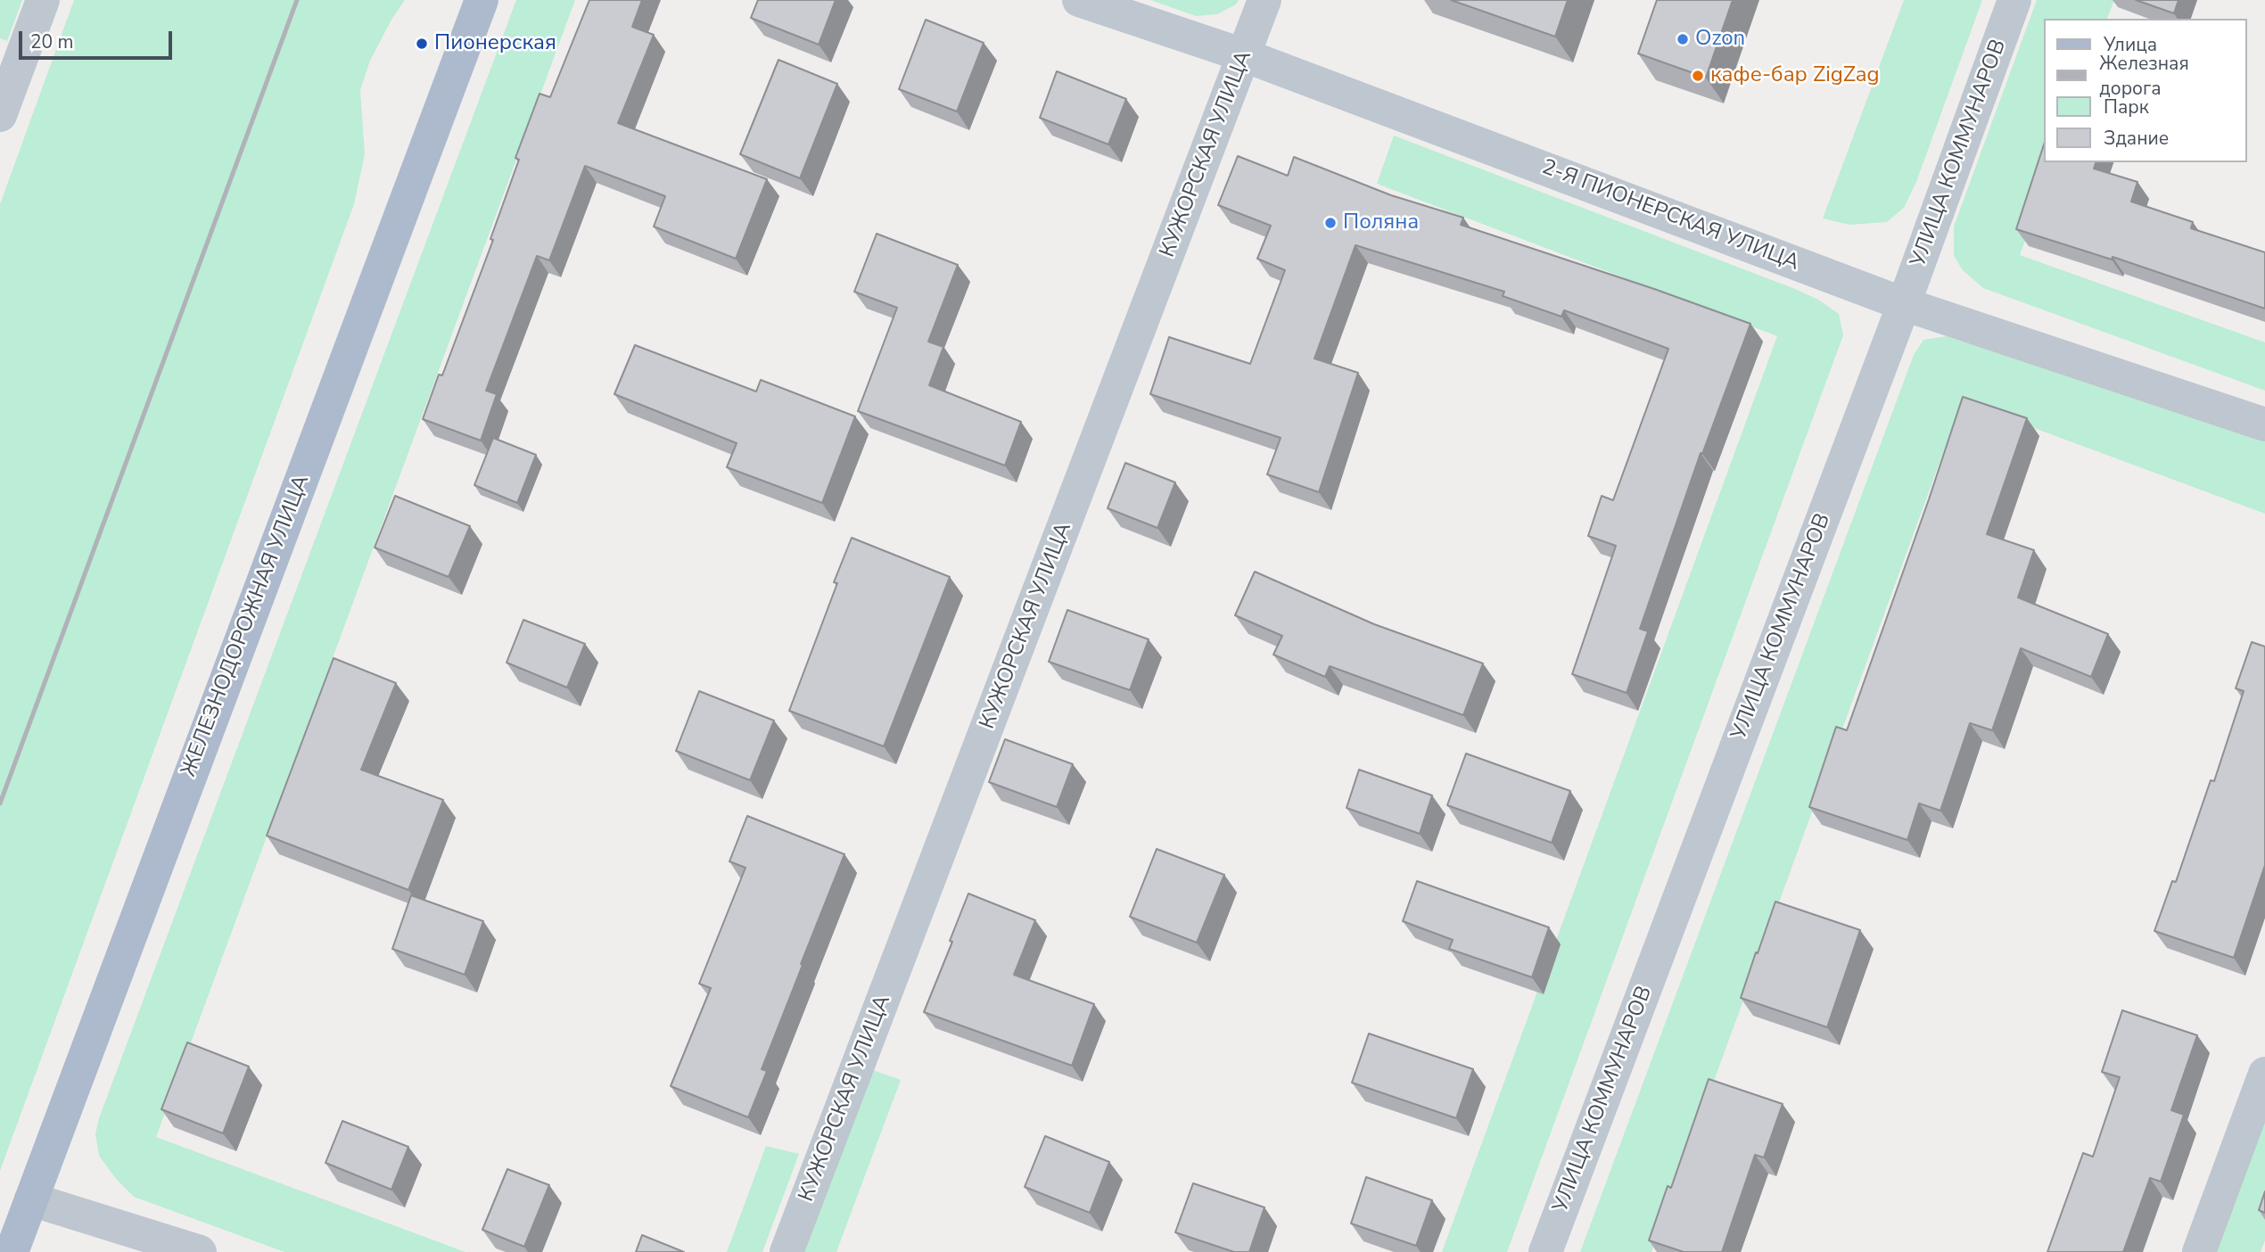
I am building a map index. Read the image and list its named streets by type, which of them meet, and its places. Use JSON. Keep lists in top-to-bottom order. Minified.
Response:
{"streets":{"main road":["ЖЕЛЕЗНОДОРОЖНАЯ УЛИЦА"],"street":["УЛИЦА КОММУНАРОВ","КУЖОРСКАЯ УЛИЦА","2-Я ПИОНЕРСКАЯ УЛИЦА"]},"crossings":[["УЛИЦА КОММУНАРОВ","2-Я ПИОНЕРСКАЯ УЛИЦА"],["КУЖОРСКАЯ УЛИЦА","2-Я ПИОНЕРСКАЯ УЛИЦА"]],"places":["Ozon","Пионерская","кафе-бар ZigZag","Поляна"],"legend":["Улица","Железная дорога","Парк","Здание"],"scale_bar":"20 m"}
